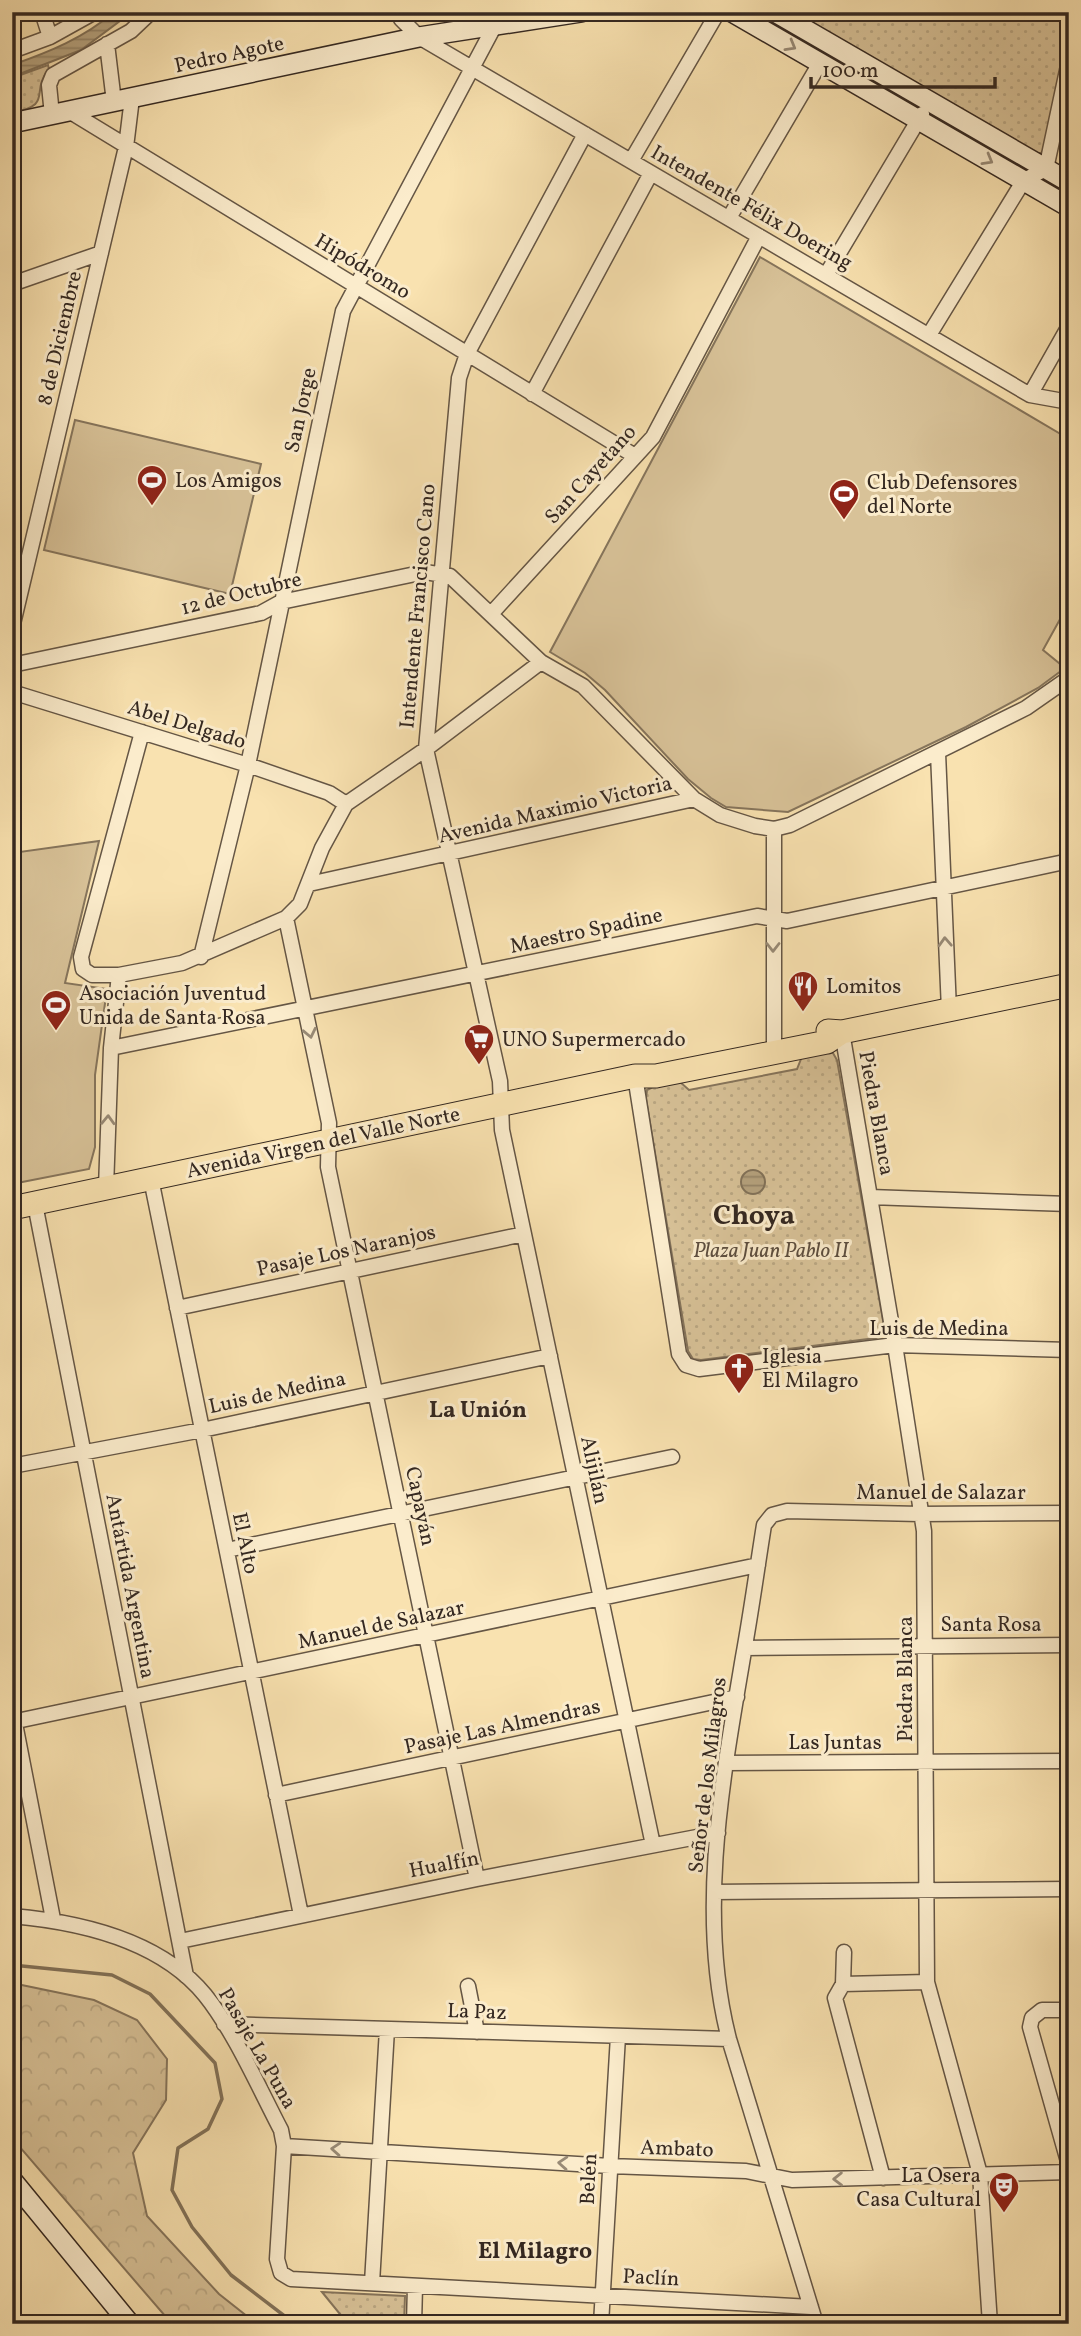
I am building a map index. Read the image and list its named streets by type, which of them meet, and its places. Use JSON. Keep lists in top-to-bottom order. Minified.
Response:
{"streets":{"main road":["Pedro Agote","Avenida Virgen del Valle Norte"],"street":["Intendente Félix Doering","Hipódromo","8 de Diciembre","San Jorge","San Cayetano","12 de Octubre","Intendente Francisco Cano","Abel Delgado","Avenida Maximio Victoria","Maestro Spadine","Piedra Blanca","Pasaje Los Naranjos","Luis de Medina","Alijilán","Manuel de Salazar","Capayán","El Alto","Antártida Argentina","Santa Rosa","Pasaje Las Almendras","Las Juntas","Señor de los Milagros","Hualfín","La Paz","Pasaje La Puna","Ambato","Belén","Paclín"]},"crossings":[["Pedro Agote","Intendente Félix Doering"],["Pedro Agote","Hipódromo"],["Pedro Agote","8 de Diciembre"],["Pedro Agote","San Jorge"],["Intendente Félix Doering","San Jorge"],["Intendente Félix Doering","San Cayetano"],["Intendente Félix Doering","Intendente Francisco Cano"],["Hipódromo","8 de Diciembre"],["Hipódromo","San Jorge"],["Hipódromo","San Cayetano"],["Hipódromo","Intendente Francisco Cano"],["San Jorge","12 de Octubre"],["San Jorge","Abel Delgado"],["12 de Octubre","Intendente Francisco Cano"],["Intendente Francisco Cano","Avenida Maximio Victoria"],["Intendente Francisco Cano","Maestro Spadine"],["Intendente Francisco Cano","Avenida Virgen del Valle Norte"],["Intendente Francisco Cano","Alijilán"],["Maestro Spadine","Capayán"],["Piedra Blanca","Avenida Virgen del Valle Norte"],["Piedra Blanca","Luis de Medina"],["Piedra Blanca","Manuel de Salazar"],["Piedra Blanca","Santa Rosa"],["Piedra Blanca","Las Juntas"],["Piedra Blanca","Ambato"],["Avenida Virgen del Valle Norte","Luis de Medina"],["Avenida Virgen del Valle Norte","Alijilán"],["Avenida Virgen del Valle Norte","Capayán"],["Avenida Virgen del Valle Norte","El Alto"],["Avenida Virgen del Valle Norte","Antártida Argentina"],["Pasaje Los Naranjos","Alijilán"],["Pasaje Los Naranjos","Capayán"],["Pasaje Los Naranjos","El Alto"],["Luis de Medina","Alijilán"],["Luis de Medina","Capayán"],["Luis de Medina","El Alto"],["Luis de Medina","Antártida Argentina"],["Alijilán","Manuel de Salazar"],["Alijilán","Pasaje Las Almendras"],["Alijilán","Hualfín"],["Manuel de Salazar","Capayán"],["Manuel de Salazar","El Alto"],["Manuel de Salazar","Antártida Argentina"],["Manuel de Salazar","Señor de los Milagros"],["Capayán","Pasaje Las Almendras"],["Capayán","Hualfín"],["El Alto","Pasaje Las Almendras"],["El Alto","Hualfín"],["Antártida Argentina","Hualfín"],["Antártida Argentina","Pasaje La Puna"],["Santa Rosa","Señor de los Milagros"],["Pasaje Las Almendras","Señor de los Milagros"],["Las Juntas","Señor de los Milagros"],["Señor de los Milagros","Hualfín"],["Señor de los Milagros","La Paz"],["Señor de los Milagros","Ambato"],["Señor de los Milagros","Paclín"],["La Paz","Pasaje La Puna"],["La Paz","Belén"],["Pasaje La Puna","Ambato"],["Pasaje La Puna","Paclín"],["Ambato","Belén"],["Belén","Paclín"]],"one_way":["Ambato"],"districts":["Choya","La Unión","El Milagro"],"parks":["Plaza Juan Pablo II"],"places":{"sports":["Los Amigos","Club Defensores del Norte","Asociación Juventud Unida de Santa Rosa"],"restaurant":["Lomitos"],"supermarket":["UNO Supermercado"],"church":["Iglesia El Milagro"],"theatre":["La Osera Casa Cultural"]},"scale_bar":"100 m"}
